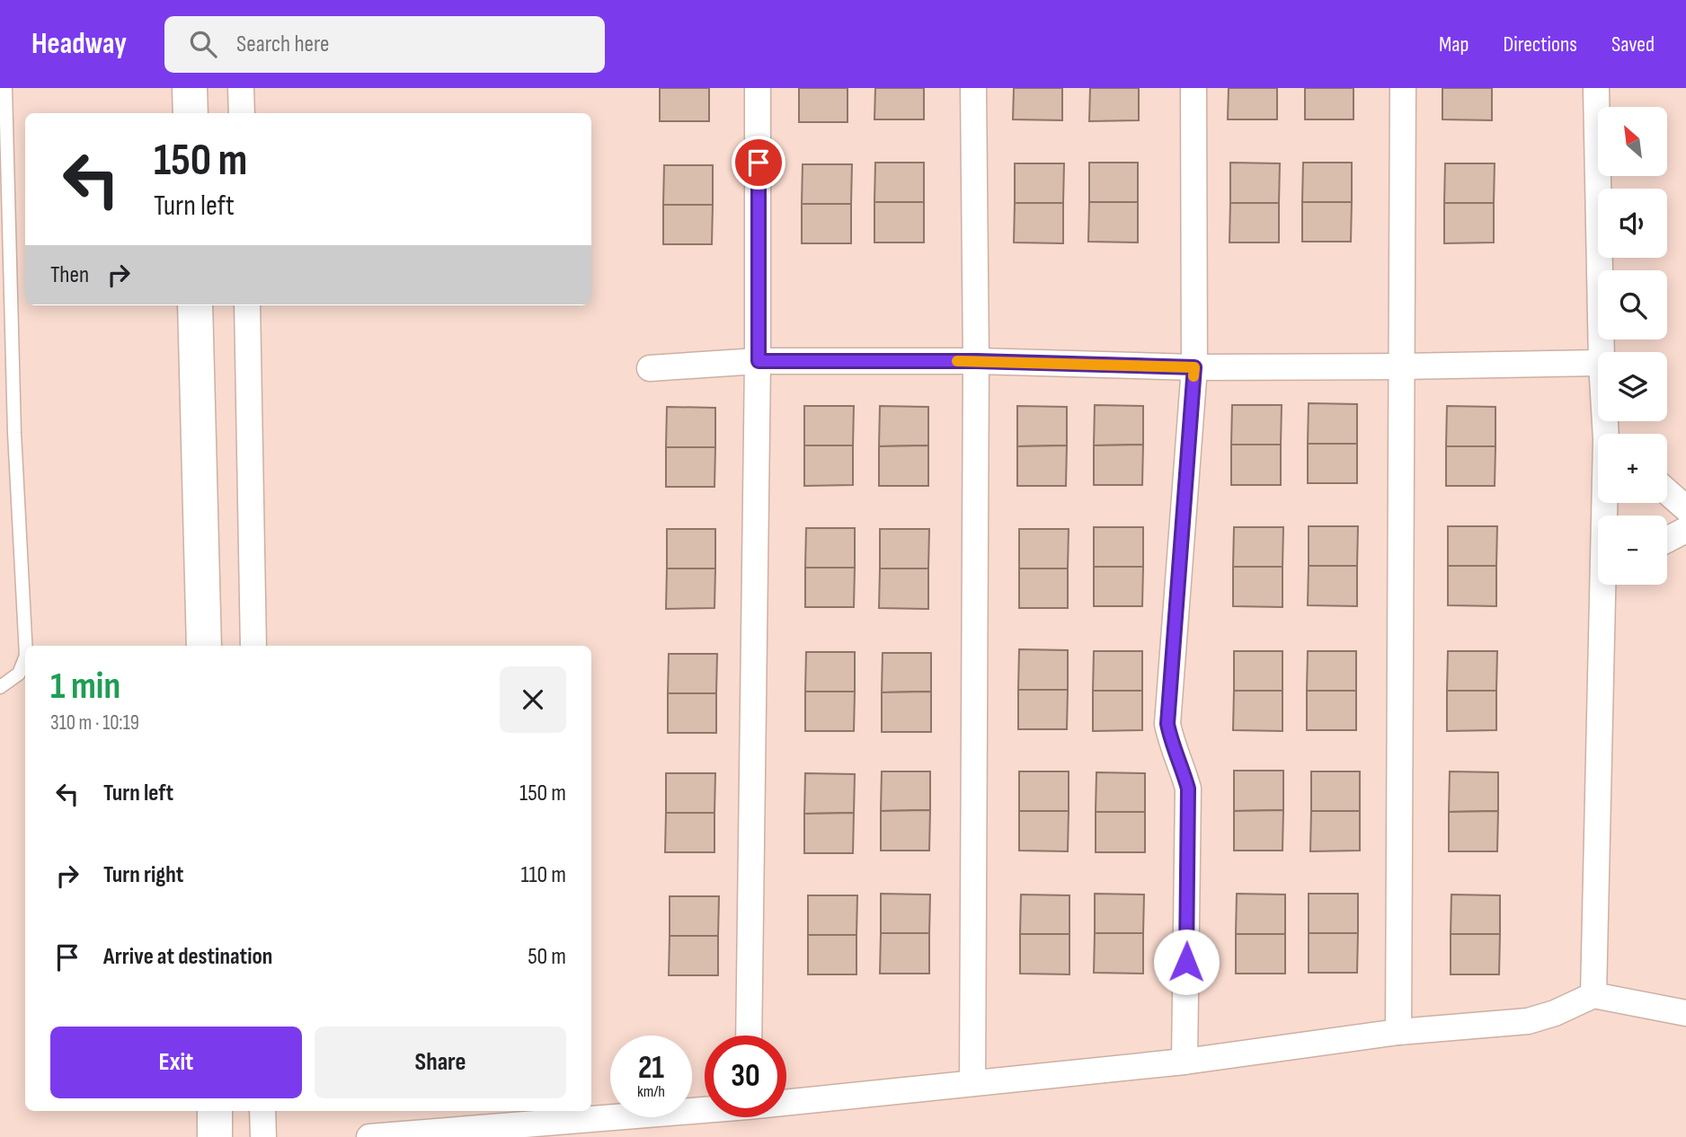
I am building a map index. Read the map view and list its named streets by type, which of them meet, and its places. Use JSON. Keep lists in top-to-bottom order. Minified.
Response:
{"north":"top left","page":{"header":"Headway","search":"Search here","nav":["Map","Directions","Saved"],"map_buttons":["+","−"],"turn":["150 m","Turn left"],"then":"Then","heading":["1 min","310 m · 10:19"],"list":[{"name":"Turn left","value":"150 m"},{"name":"Turn right","value":"110 m"},{"name":"Arrive at destination","value":"50 m"}],"buttons":["Exit","Share"],"speed":"21 km/h","limit":"30"}}
